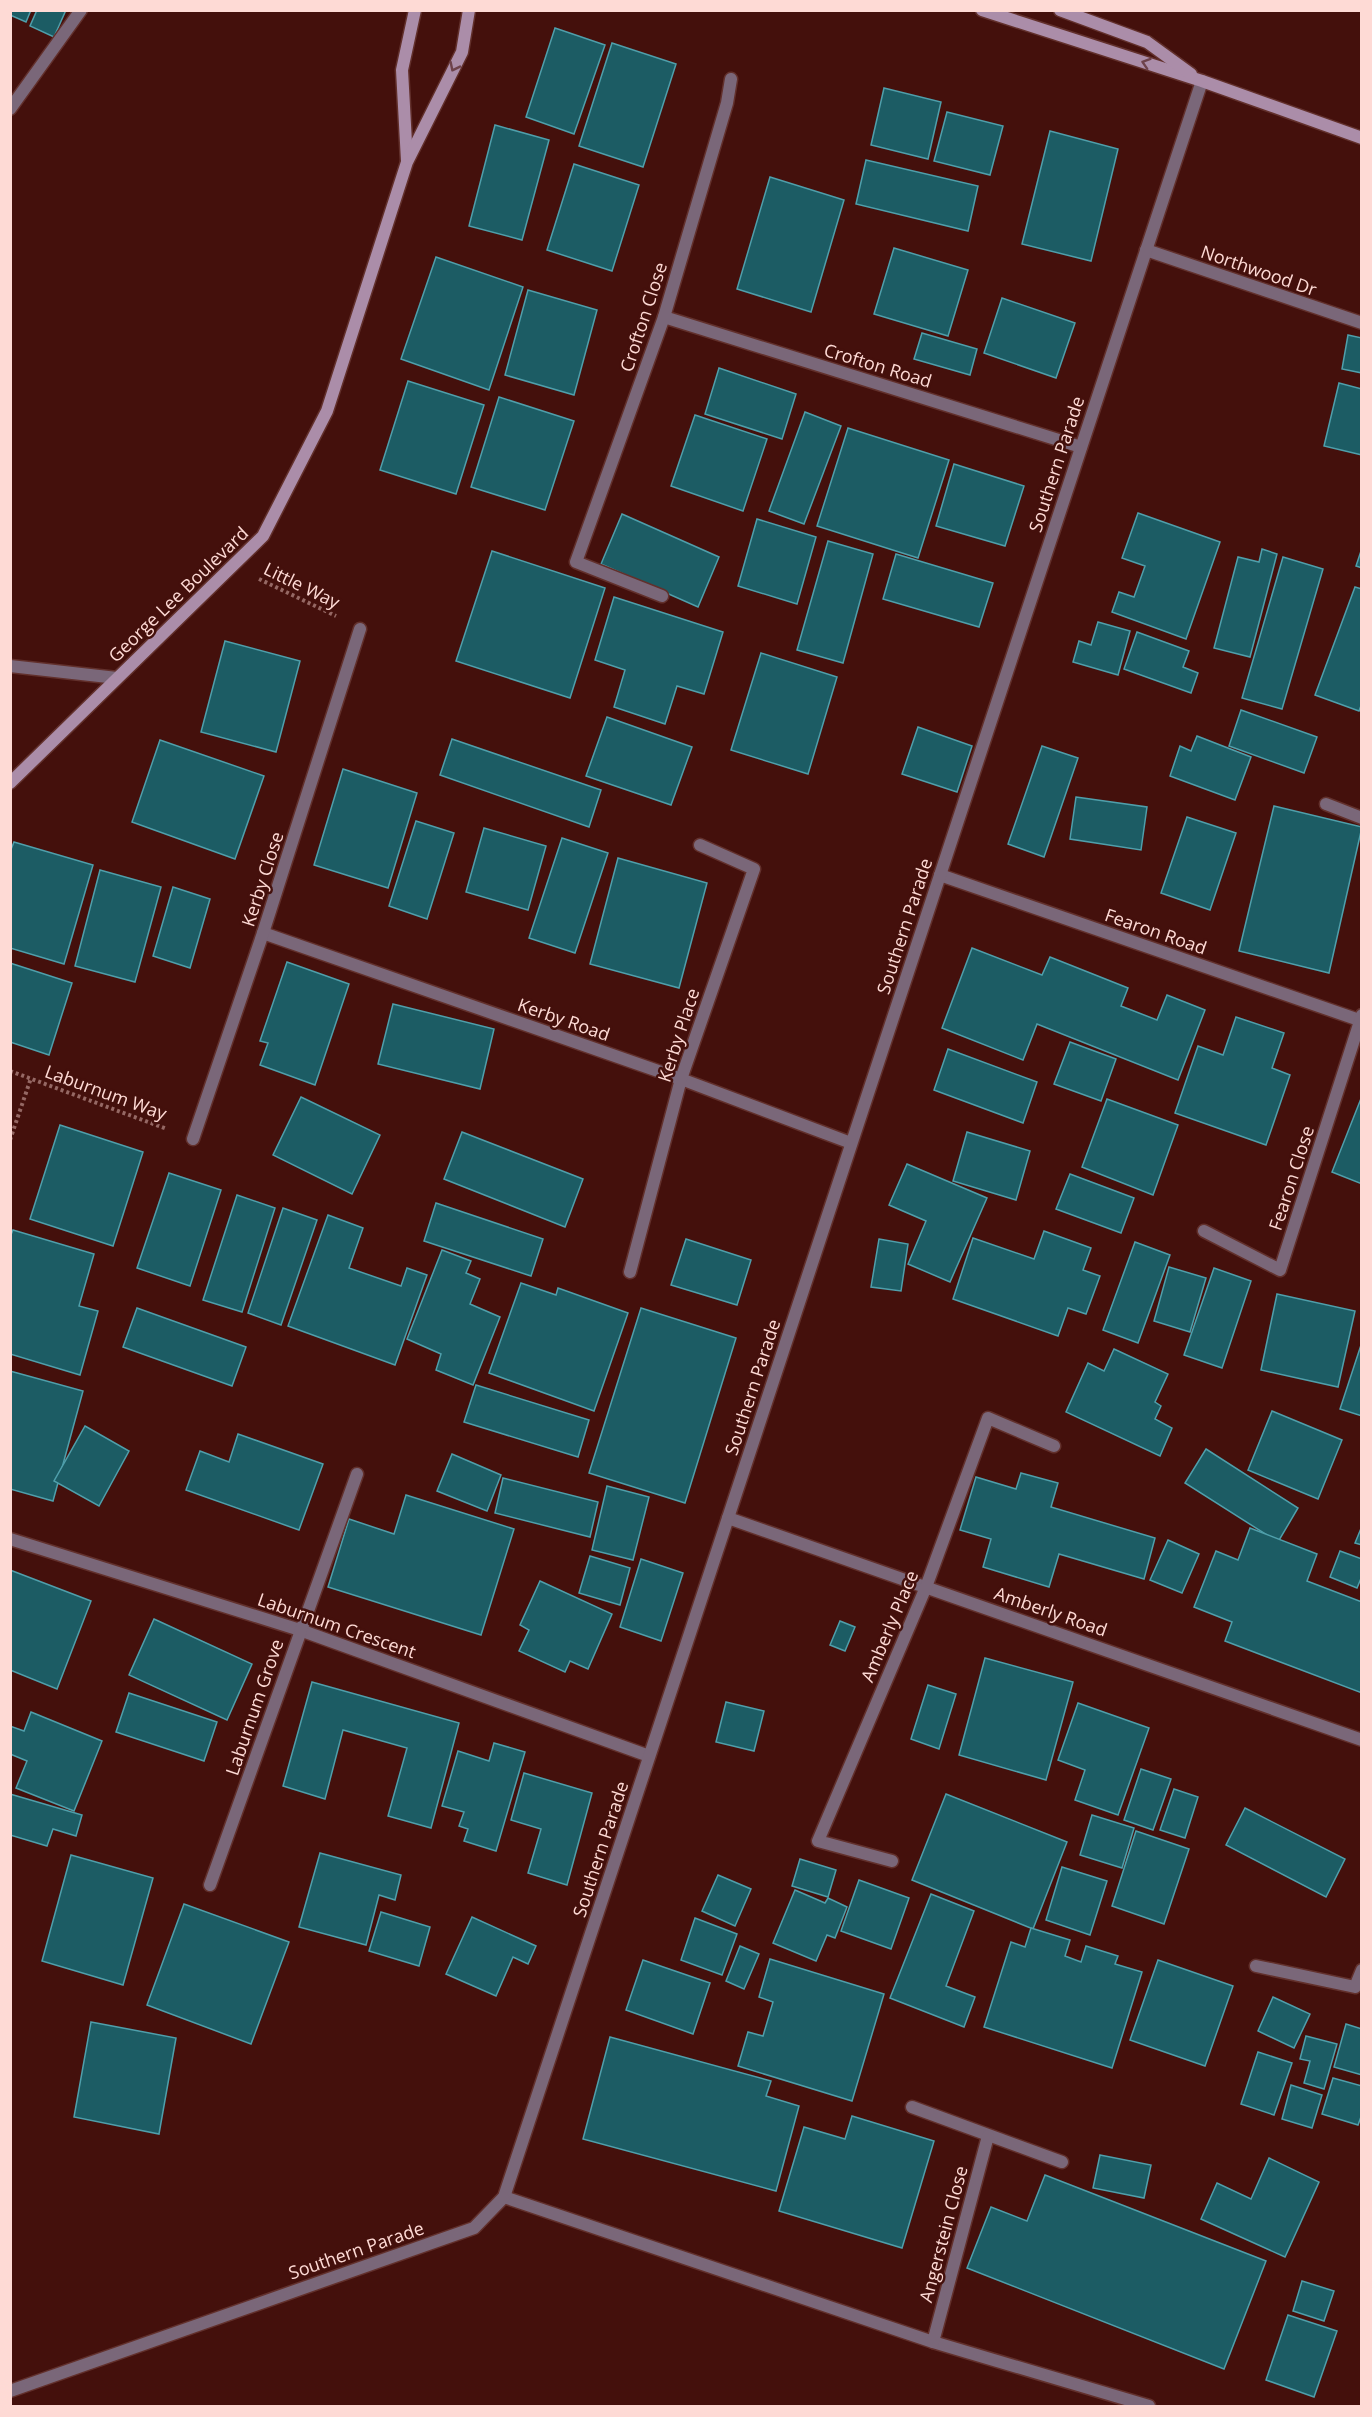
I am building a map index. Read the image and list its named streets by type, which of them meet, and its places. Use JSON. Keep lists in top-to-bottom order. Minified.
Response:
{"streets":{"main road":["George Lee Boulevard"],"street":["Northwood Dr","Crofton Close","Crofton Road","Southern Parade","Kerby Close","Fearon Road","Kerby Road","Kerby Place","Fearon Close","Amberly Road","Laburnum Crescent","Amberly Place","Laburnum Grove","Angerstein Close"],"path":["Little Way","Laburnum Way"]},"crossings":[["Northwood Dr","Southern Parade"],["Crofton Close","Crofton Road"],["Crofton Road","Southern Parade"],["Southern Parade","Fearon Road"],["Southern Parade","Kerby Road"],["Southern Parade","Amberly Road"],["Southern Parade","Laburnum Crescent"],["Little Way","George Lee Boulevard"],["Little Way","Kerby Close"],["Kerby Close","Kerby Road"],["Kerby Close","Laburnum Way"],["Fearon Road","Fearon Close"],["Kerby Road","Kerby Place"],["Amberly Road","Amberly Place"],["Laburnum Crescent","Laburnum Grove"]]}
